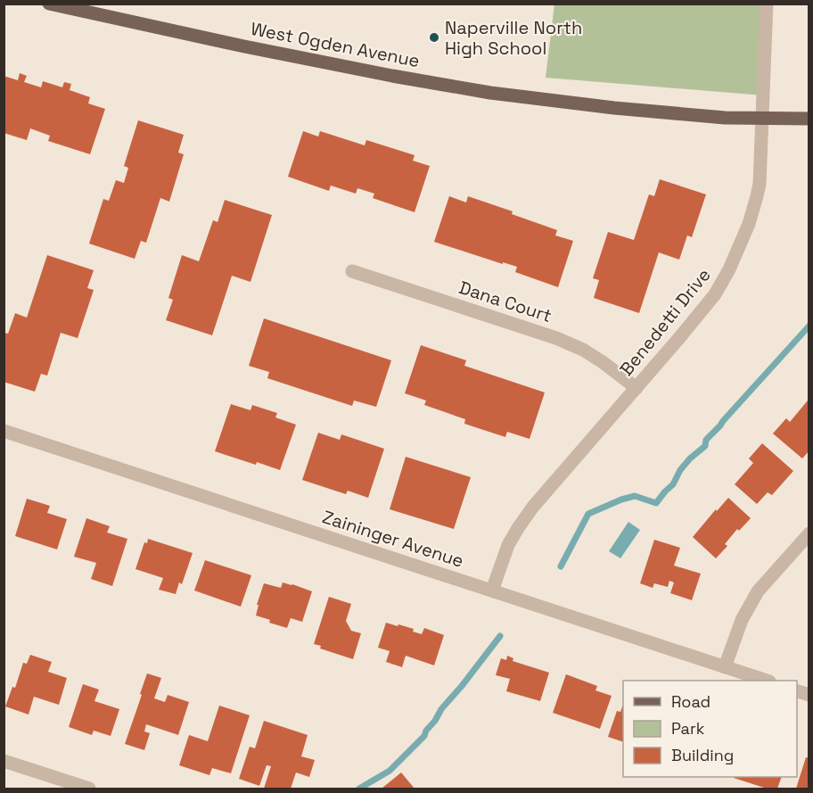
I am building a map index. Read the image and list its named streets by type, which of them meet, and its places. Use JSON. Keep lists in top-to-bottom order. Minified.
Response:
{"streets":{"main road":["West Ogden Avenue"],"street":["Dana Court","Benedetti Drive","Zaininger Avenue"]},"crossings":[["West Ogden Avenue","Benedetti Drive"],["Dana Court","Benedetti Drive"],["Benedetti Drive","Zaininger Avenue"]],"places":["Naperville North High School"],"legend":["Road","Park","Building"]}
